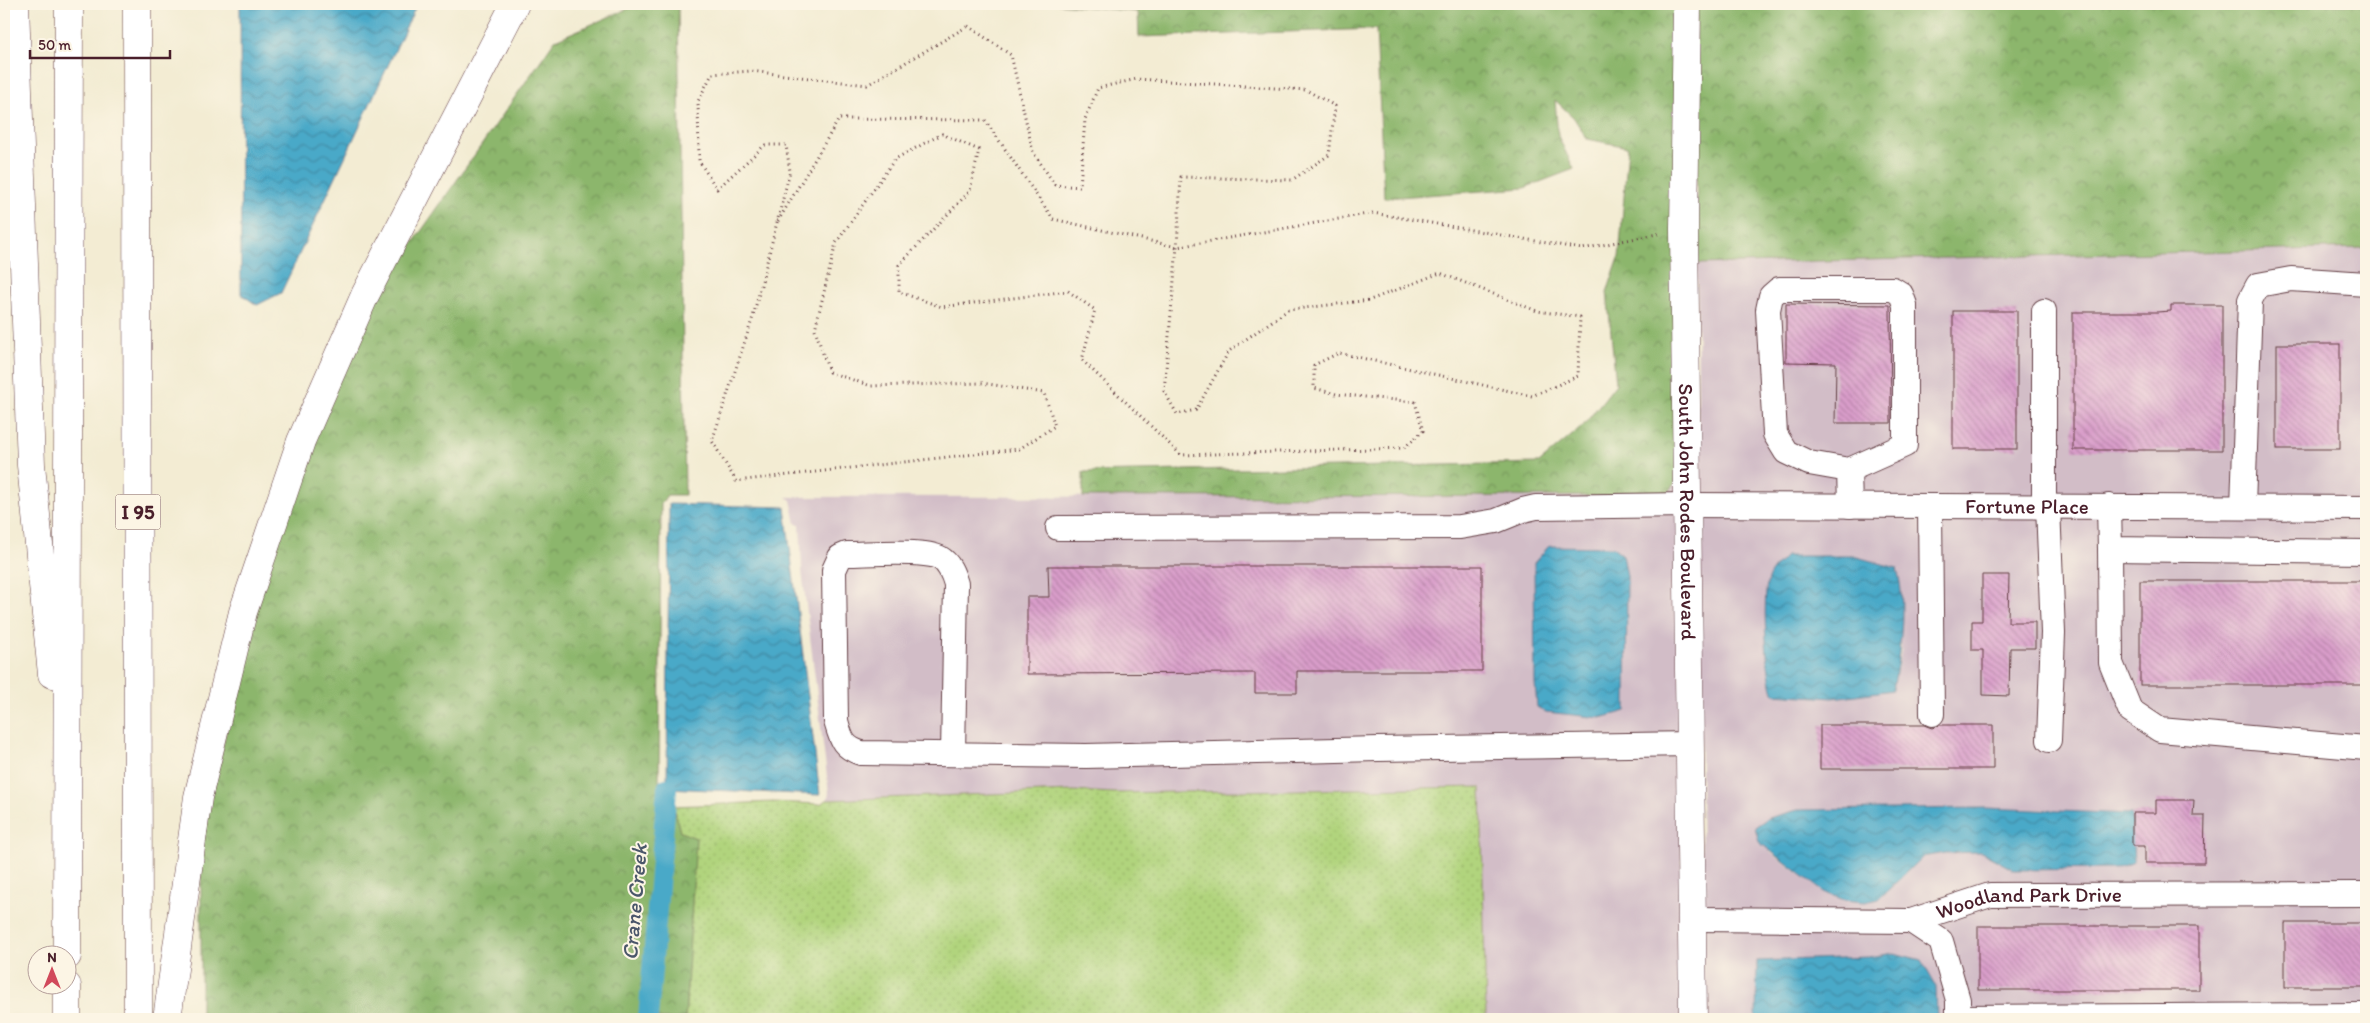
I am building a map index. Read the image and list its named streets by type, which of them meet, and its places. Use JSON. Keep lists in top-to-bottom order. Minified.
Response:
{"streets":{"main road":["South John Rodes Boulevard","I 95"],"street":["Fortune Place","Woodland Park Drive"]},"crossings":[["Fortune Place","South John Rodes Boulevard"],["South John Rodes Boulevard","Woodland Park Drive"]],"water":["Crane Creek"],"scale_bar":"50 m","north":"top"}
